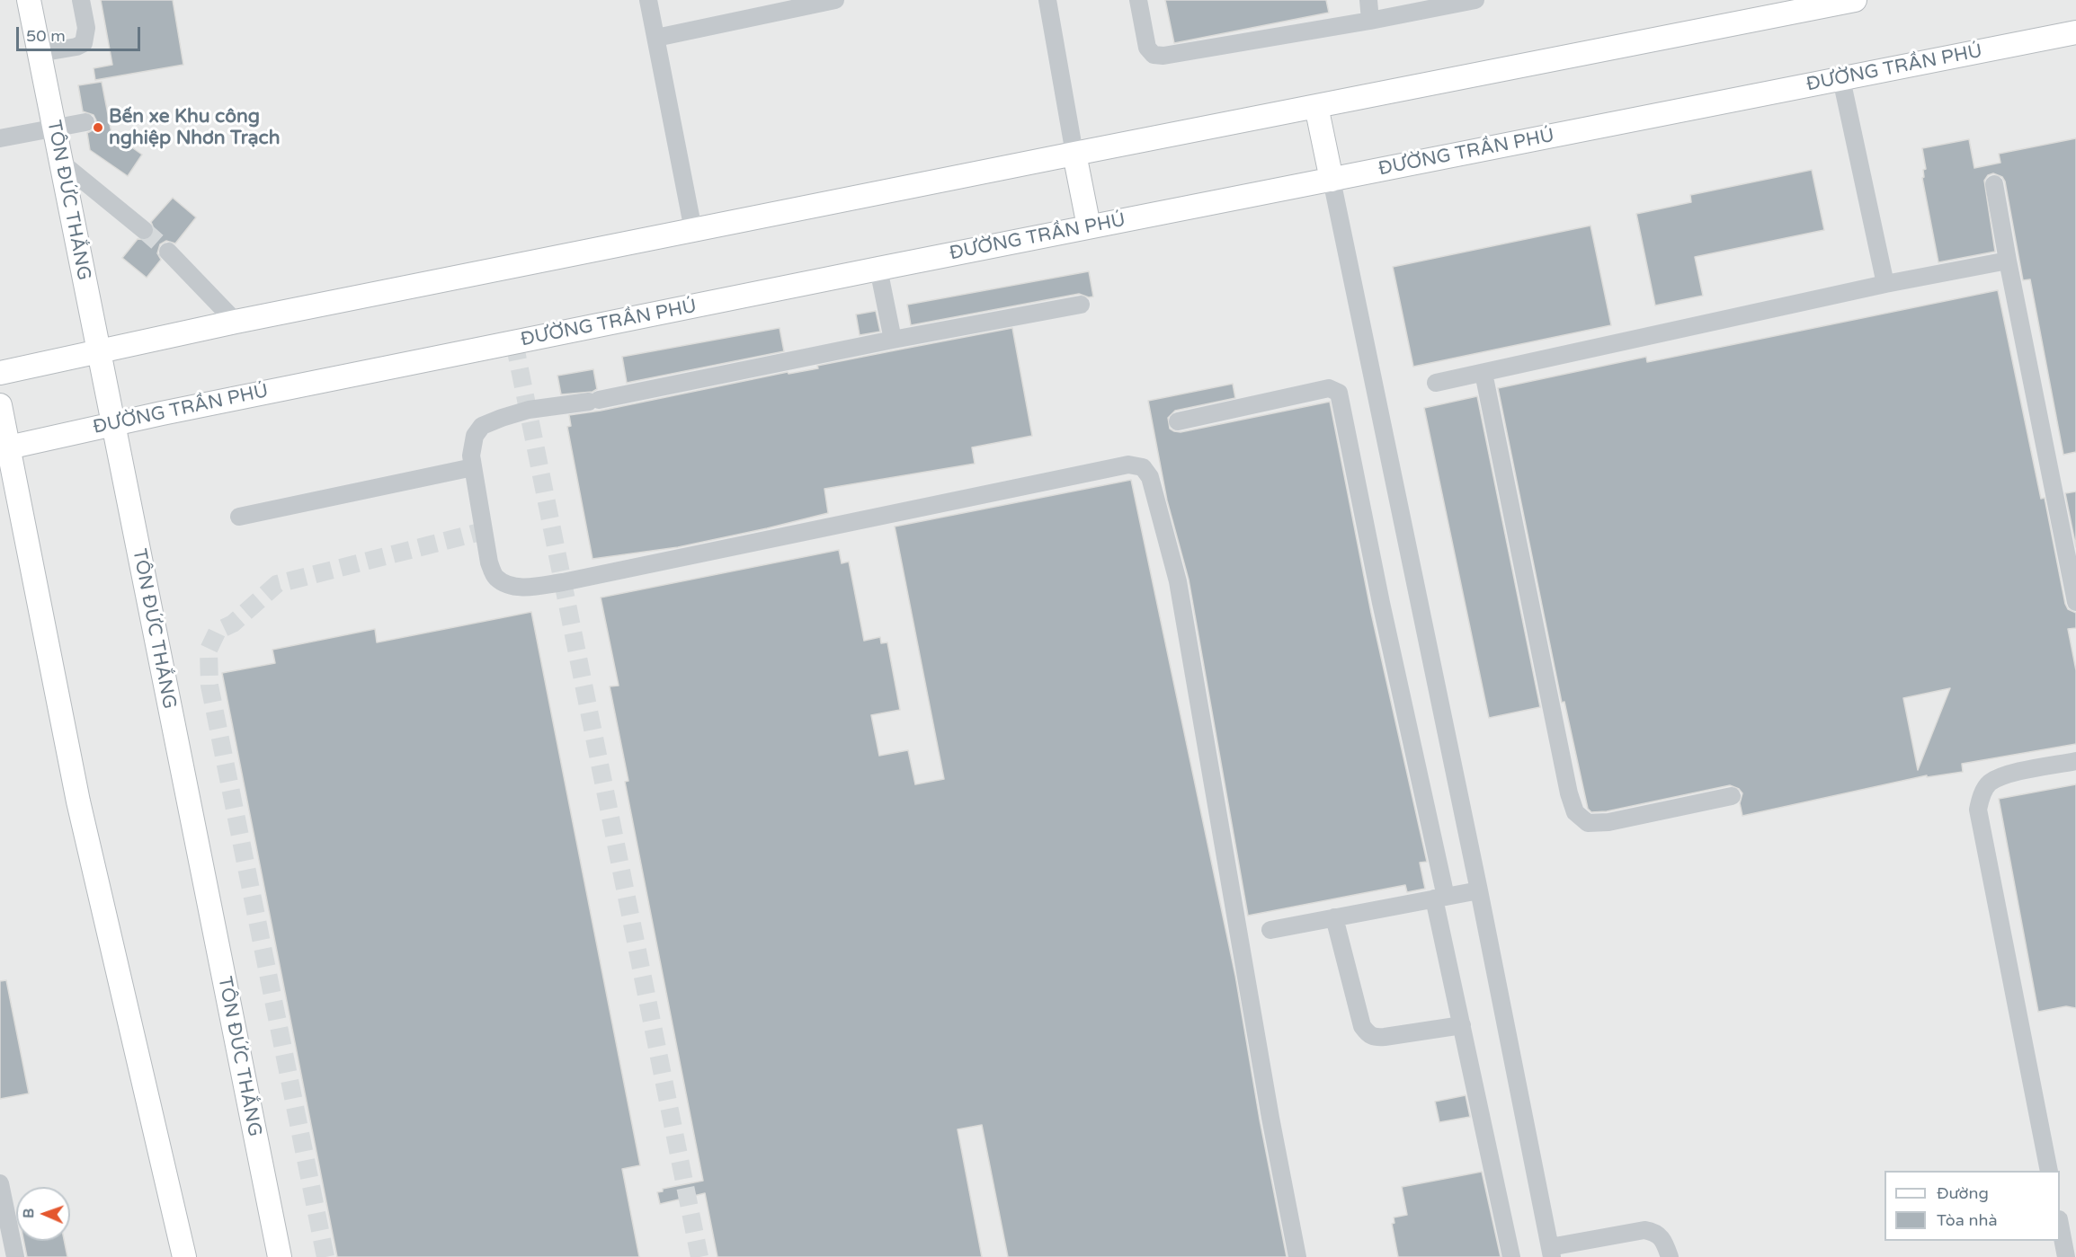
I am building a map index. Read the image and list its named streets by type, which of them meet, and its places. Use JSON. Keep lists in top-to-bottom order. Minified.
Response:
{"streets":{"main road":["ĐƯỜNG TRẦN PHÚ","TÔN ĐỨC THẮNG"]},"crossings":[["ĐƯỜNG TRẦN PHÚ","TÔN ĐỨC THẮNG"]],"places":["Bến xe Khu công nghiệp Nhơn Trạch"],"legend":["Đường","Tòa nhà"],"scale_bar":"50 m","north":"left"}
